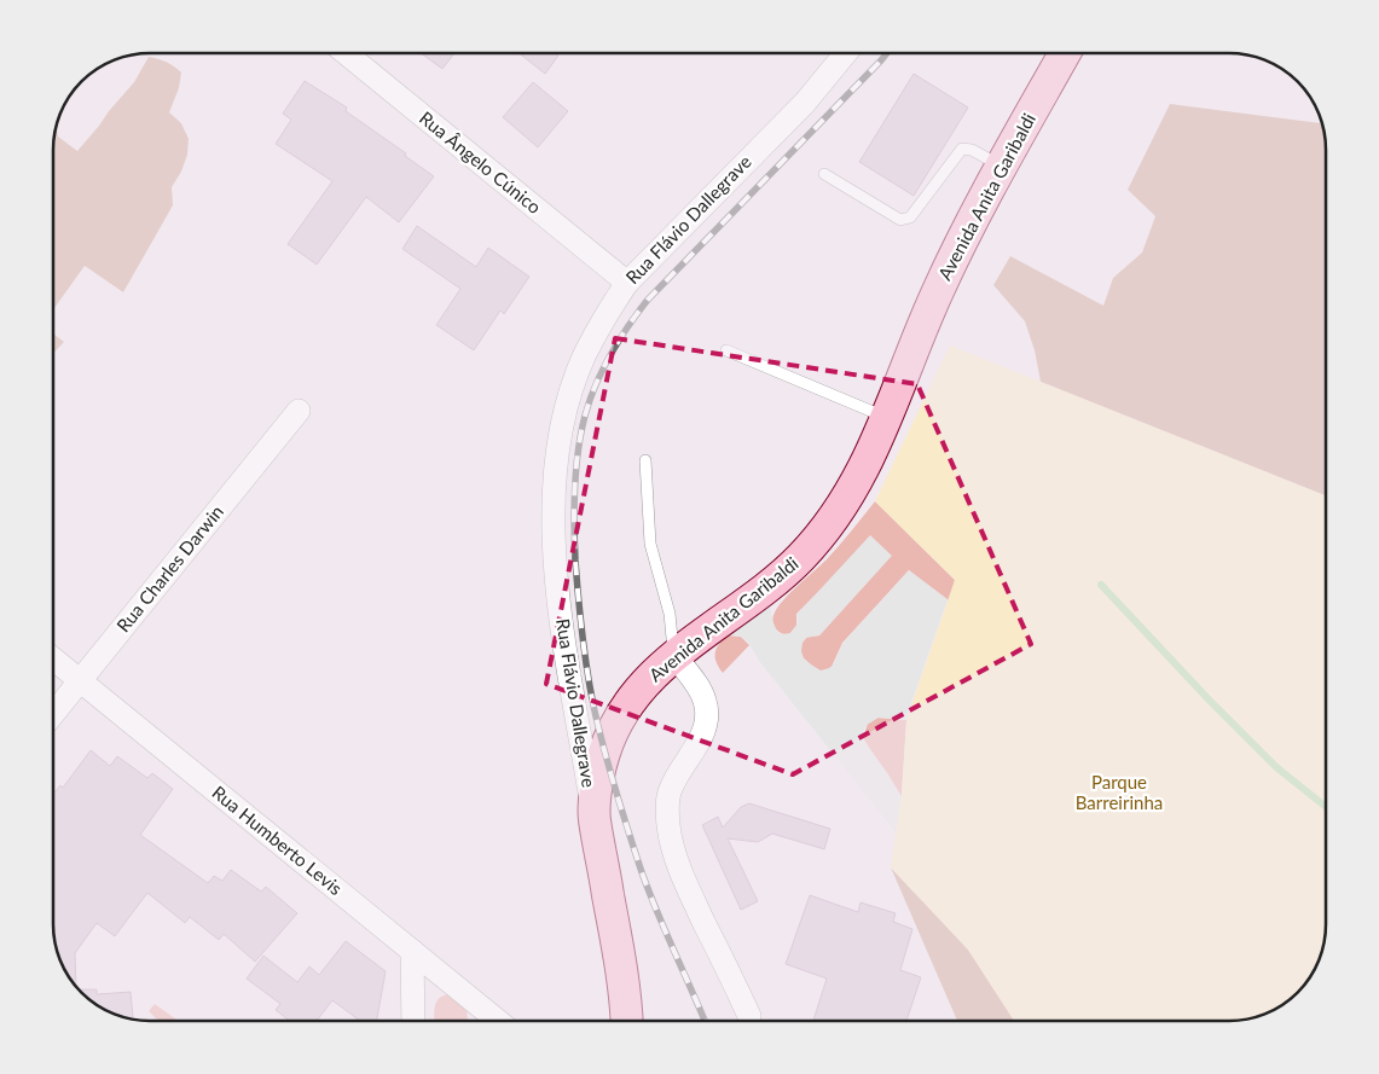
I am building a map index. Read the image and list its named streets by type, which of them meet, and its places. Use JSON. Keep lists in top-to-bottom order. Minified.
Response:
{"streets":{"main road":["Avenida Anita Garibaldi"],"street":["Rua Ângelo Cúnico","Rua Flávio Dallegrave","Rua Charles Darwin","Rua Humberto Levis"]},"crossings":[["Rua Ângelo Cúnico","Rua Flávio Dallegrave"],["Avenida Anita Garibaldi","Rua Flávio Dallegrave"],["Rua Charles Darwin","Rua Humberto Levis"]],"parks":["Parque Barreirinha"]}
